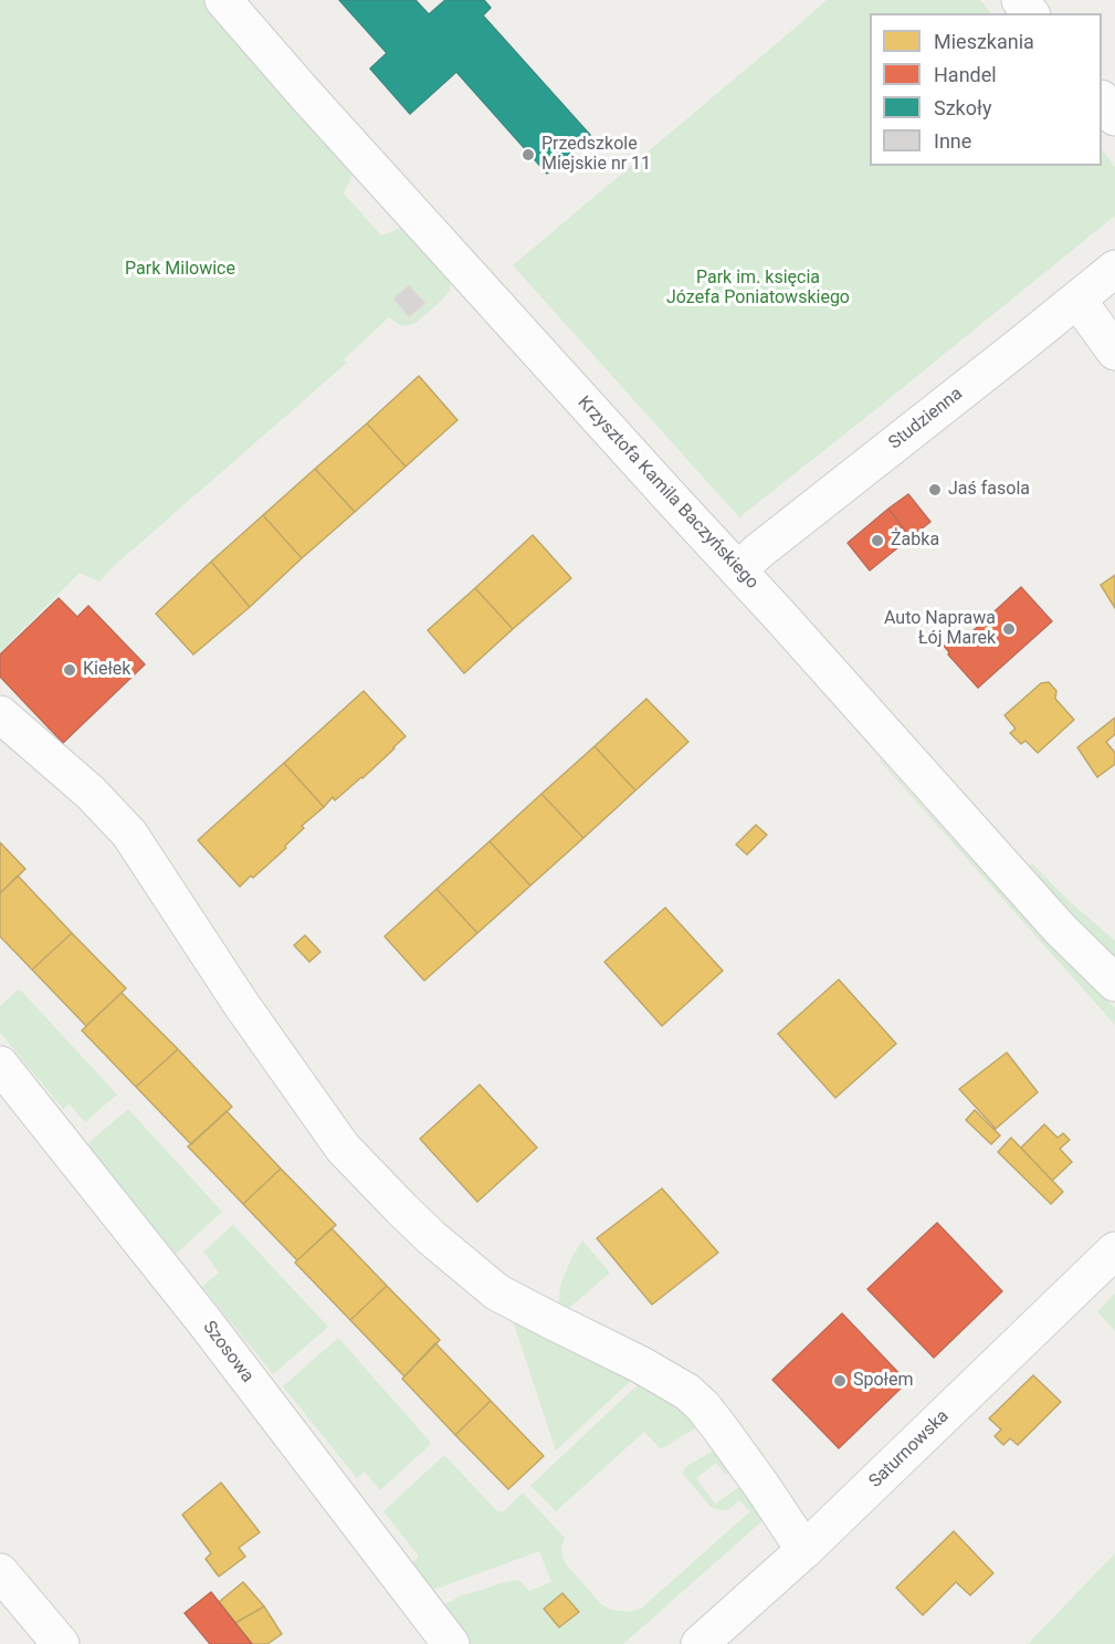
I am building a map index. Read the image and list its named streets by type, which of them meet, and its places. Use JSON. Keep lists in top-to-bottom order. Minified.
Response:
{"streets":{"street":["Studzienna","Krzysztofa Kamila Baczyńskiego","Szosowa","Saturnowska"]},"crossings":[["Studzienna","Krzysztofa Kamila Baczyńskiego"]],"parks":["Park Milowice","Park im. księcia Józefa Poniatowskiego"],"places":["Przedszkole Miejskie nr 11","Jaś fasola","Żabka","Auto Naprawa Łój Marek","Kiełek","Społem"],"legend":["Mieszkania","Handel","Szkoły","Inne"]}
